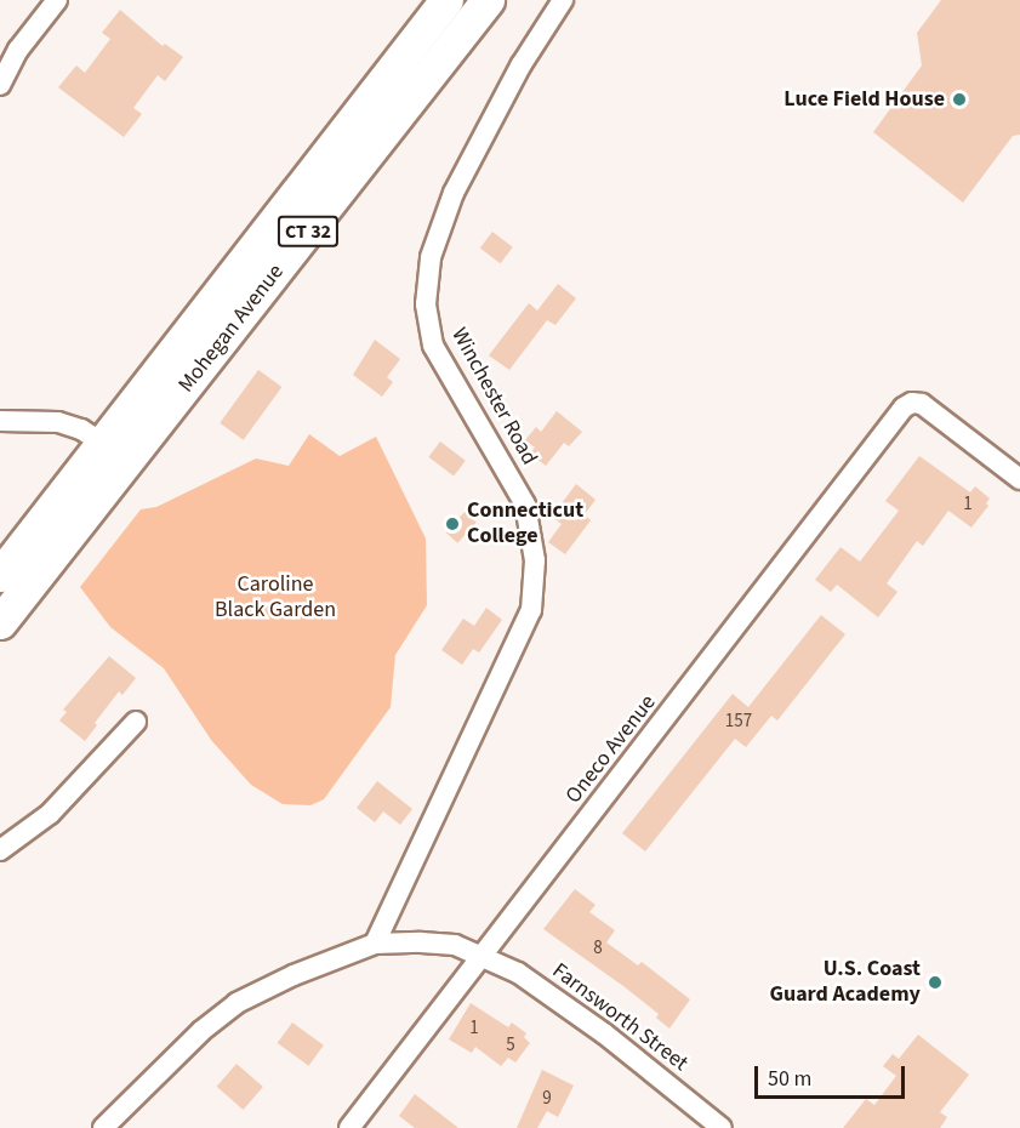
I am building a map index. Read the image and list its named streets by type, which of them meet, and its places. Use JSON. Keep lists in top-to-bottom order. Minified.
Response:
{"streets":{"highway":["CT 32","Mohegan Avenue"],"street":["Winchester Road","Oneco Avenue","Farnsworth Street"]},"crossings":[["Winchester Road","Farnsworth Street"],["Oneco Avenue","Farnsworth Street"]],"parks":["Caroline Black Garden"],"places":["Luce Field House","Connecticut College","U.S. Coast Guard Academy"],"house_numbers":["1","157","8","1","5","9"],"scale_bar":"50 m"}
